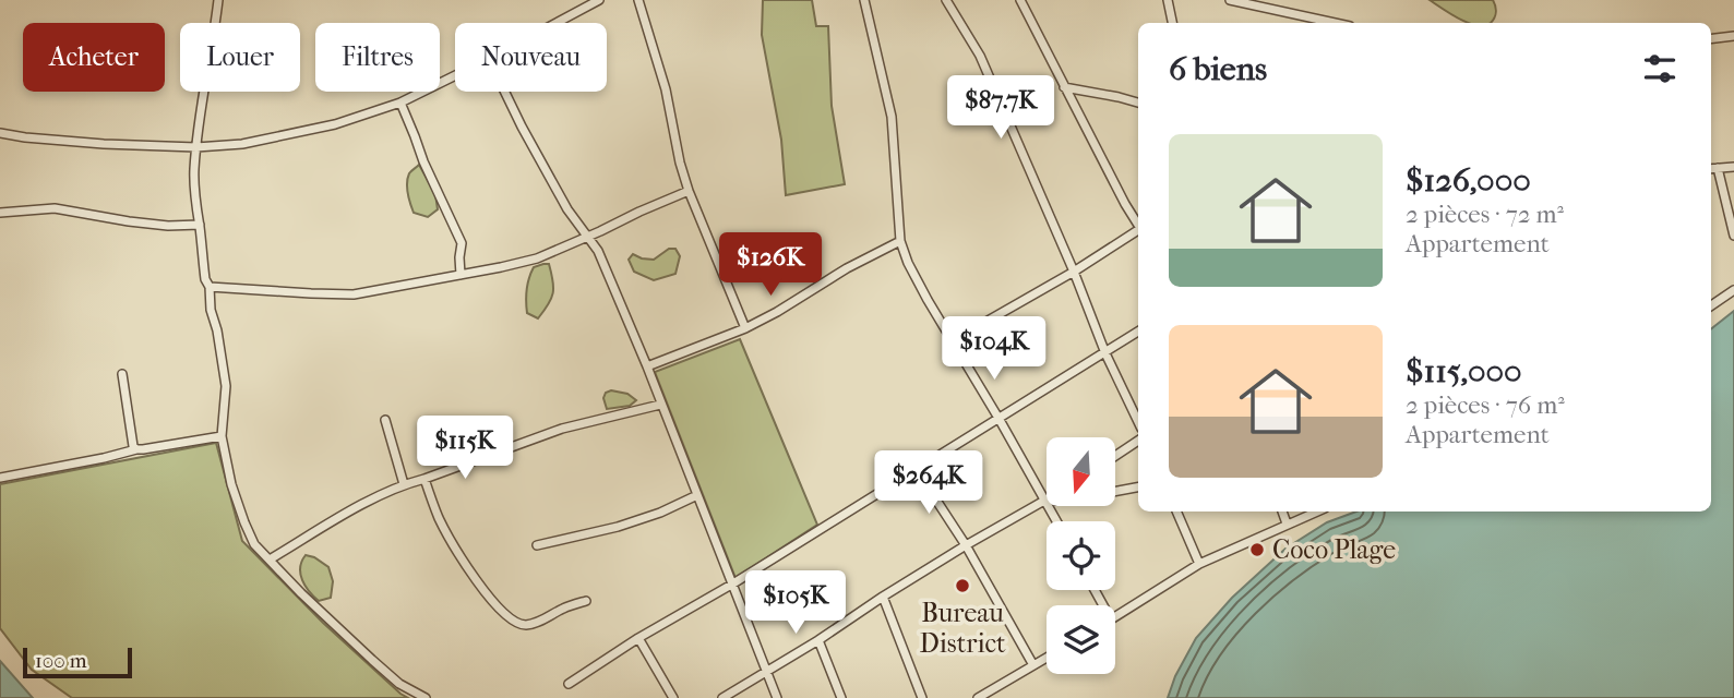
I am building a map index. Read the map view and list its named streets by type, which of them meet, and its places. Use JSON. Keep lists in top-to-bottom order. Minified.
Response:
{"places":["Coco Plage","Bureau District"],"scale_bar":"100 m","north":"bottom","page":{"chip":["Acheter","Louer","Filtres","Nouveau"],"heading":"6 biens","price":["$87.7K","$126K","$104K","$115K","$264K","$105K"],"list":[{"name":"$126,000","note":"2 pièces · 72 m² · Appartement"},{"name":"$115,000","note":"2 pièces · 76 m² · Appartement"}],"scale":"100 m"}}
